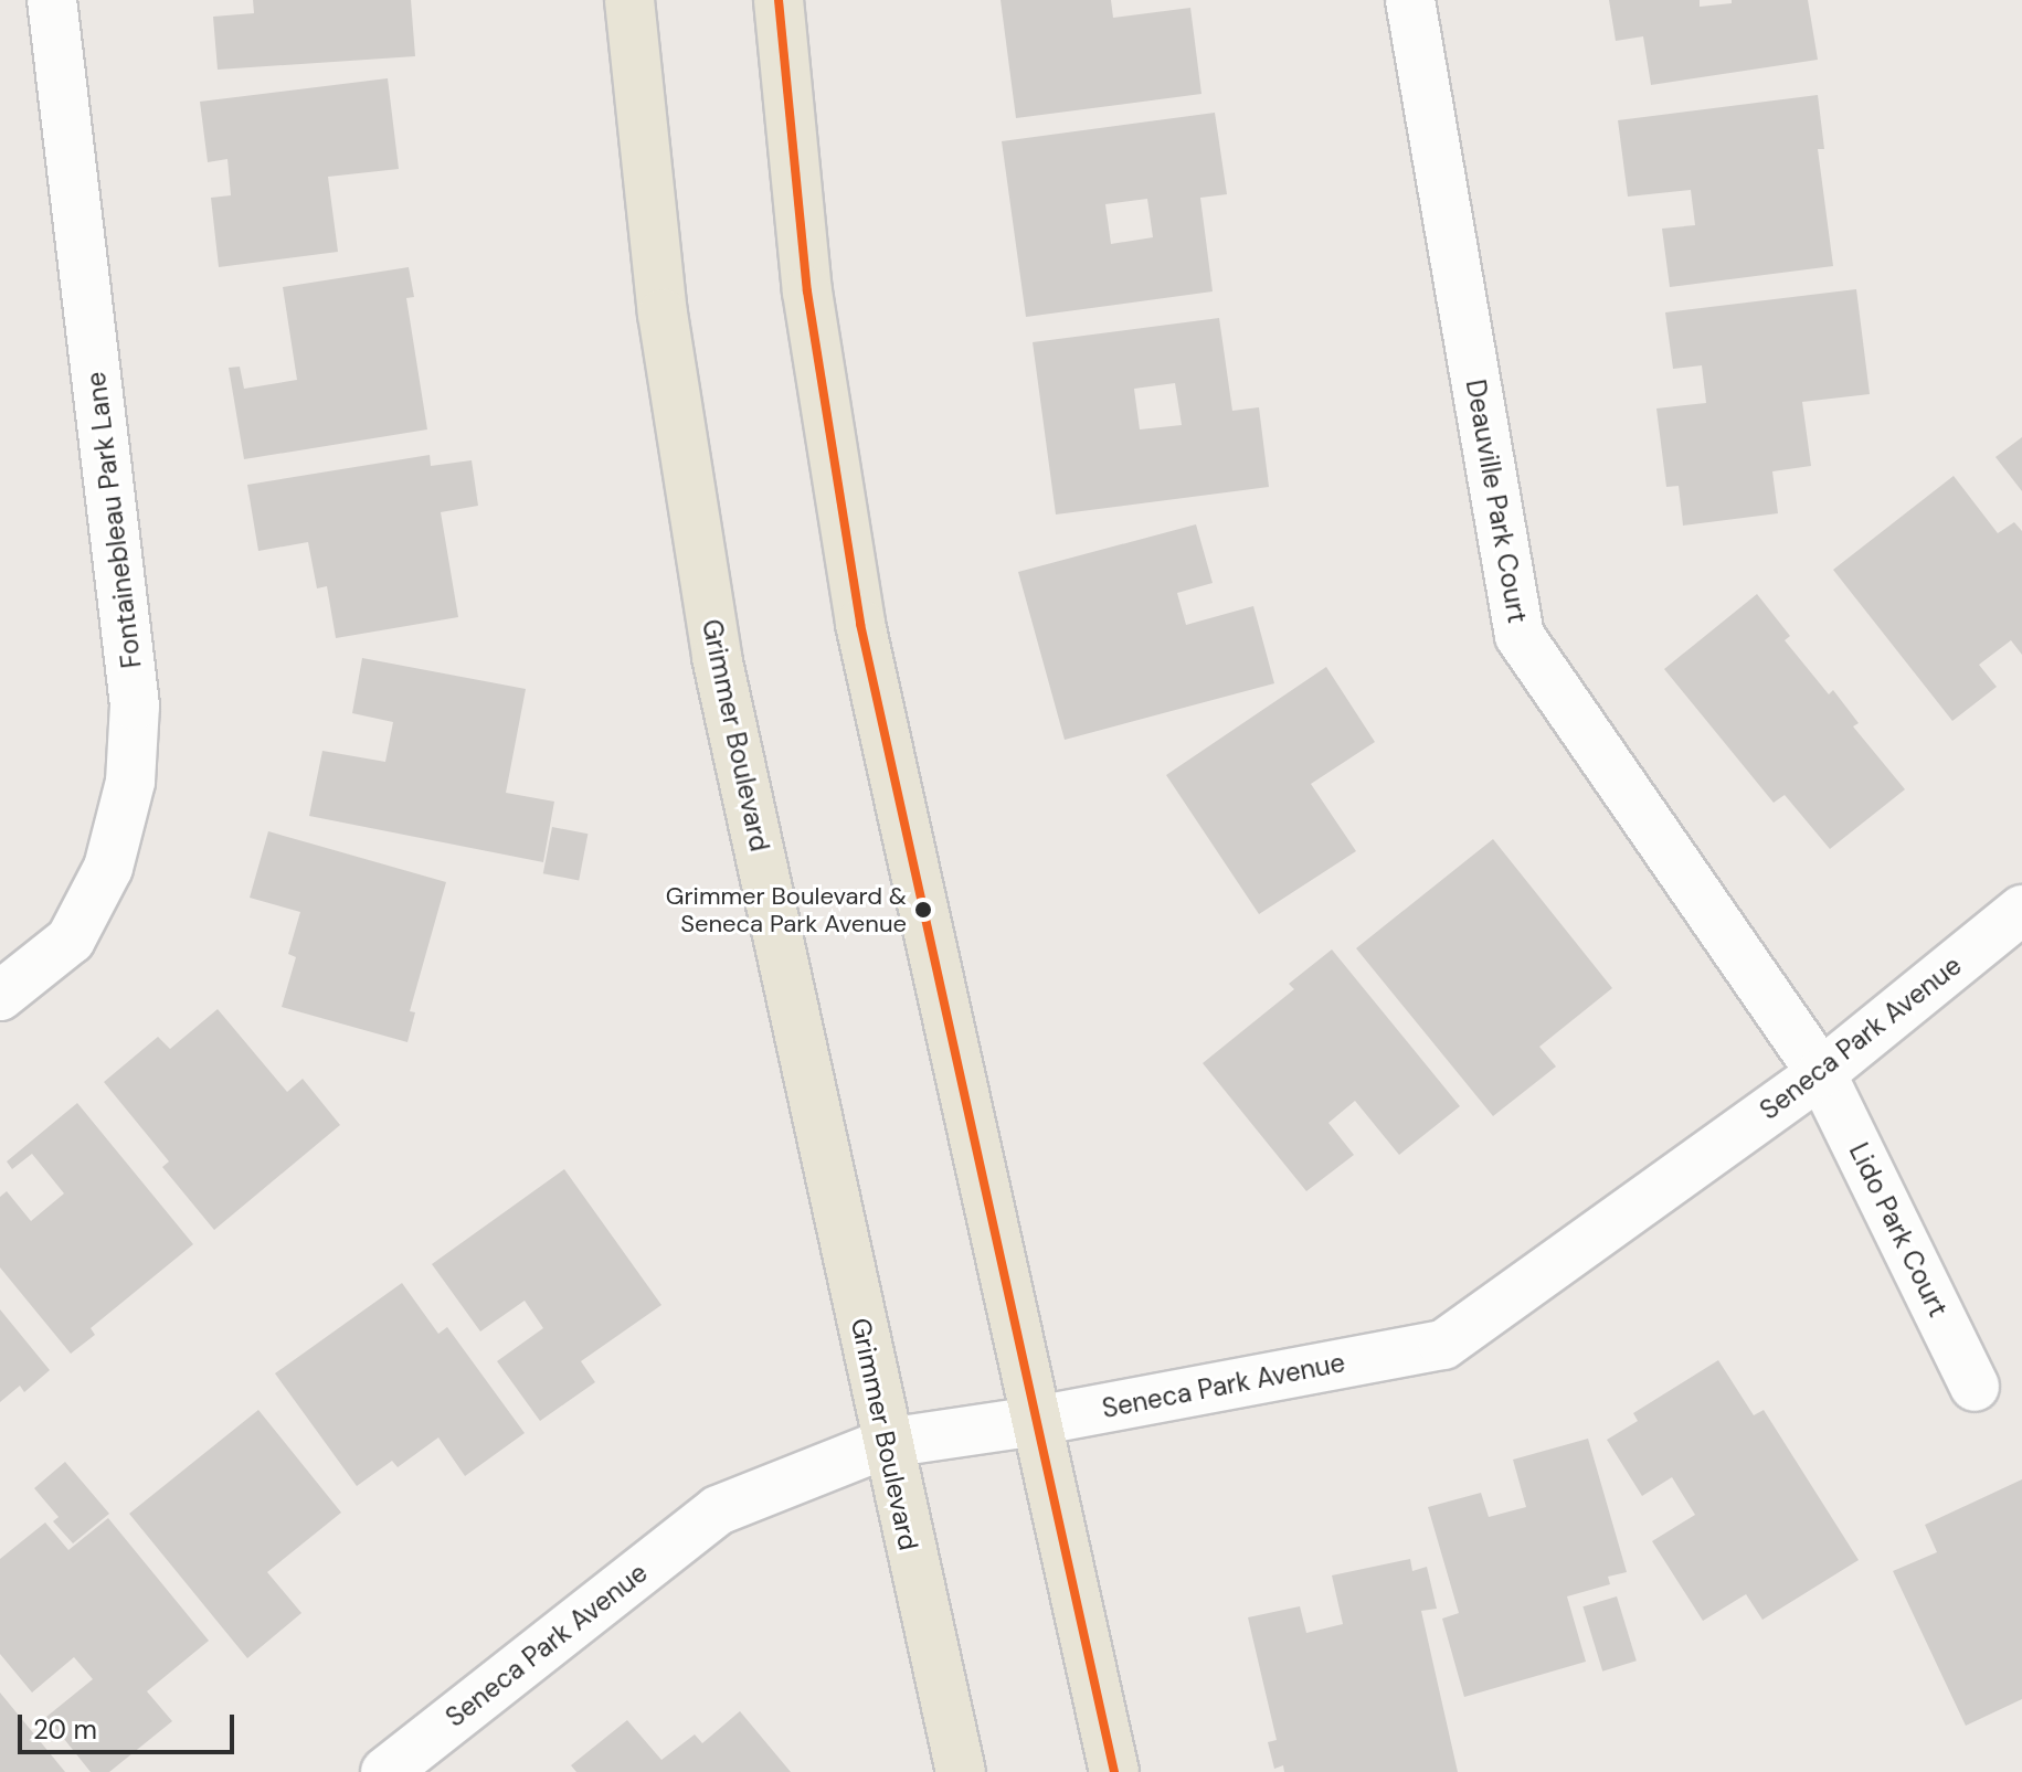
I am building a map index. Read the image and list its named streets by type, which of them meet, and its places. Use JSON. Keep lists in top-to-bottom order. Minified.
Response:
{"streets":{"main road":["Grimmer Boulevard"],"street":["Deauville Park Court","Fontainebleau Park Lane","Seneca Park Avenue","Lido Park Court"]},"crossings":[["Deauville Park Court","Seneca Park Avenue"],["Deauville Park Court","Lido Park Court"],["Grimmer Boulevard","Seneca Park Avenue"],["Seneca Park Avenue","Lido Park Court"]],"places":["Grimmer Boulevard & Seneca Park Avenue"],"scale_bar":"20 m"}
